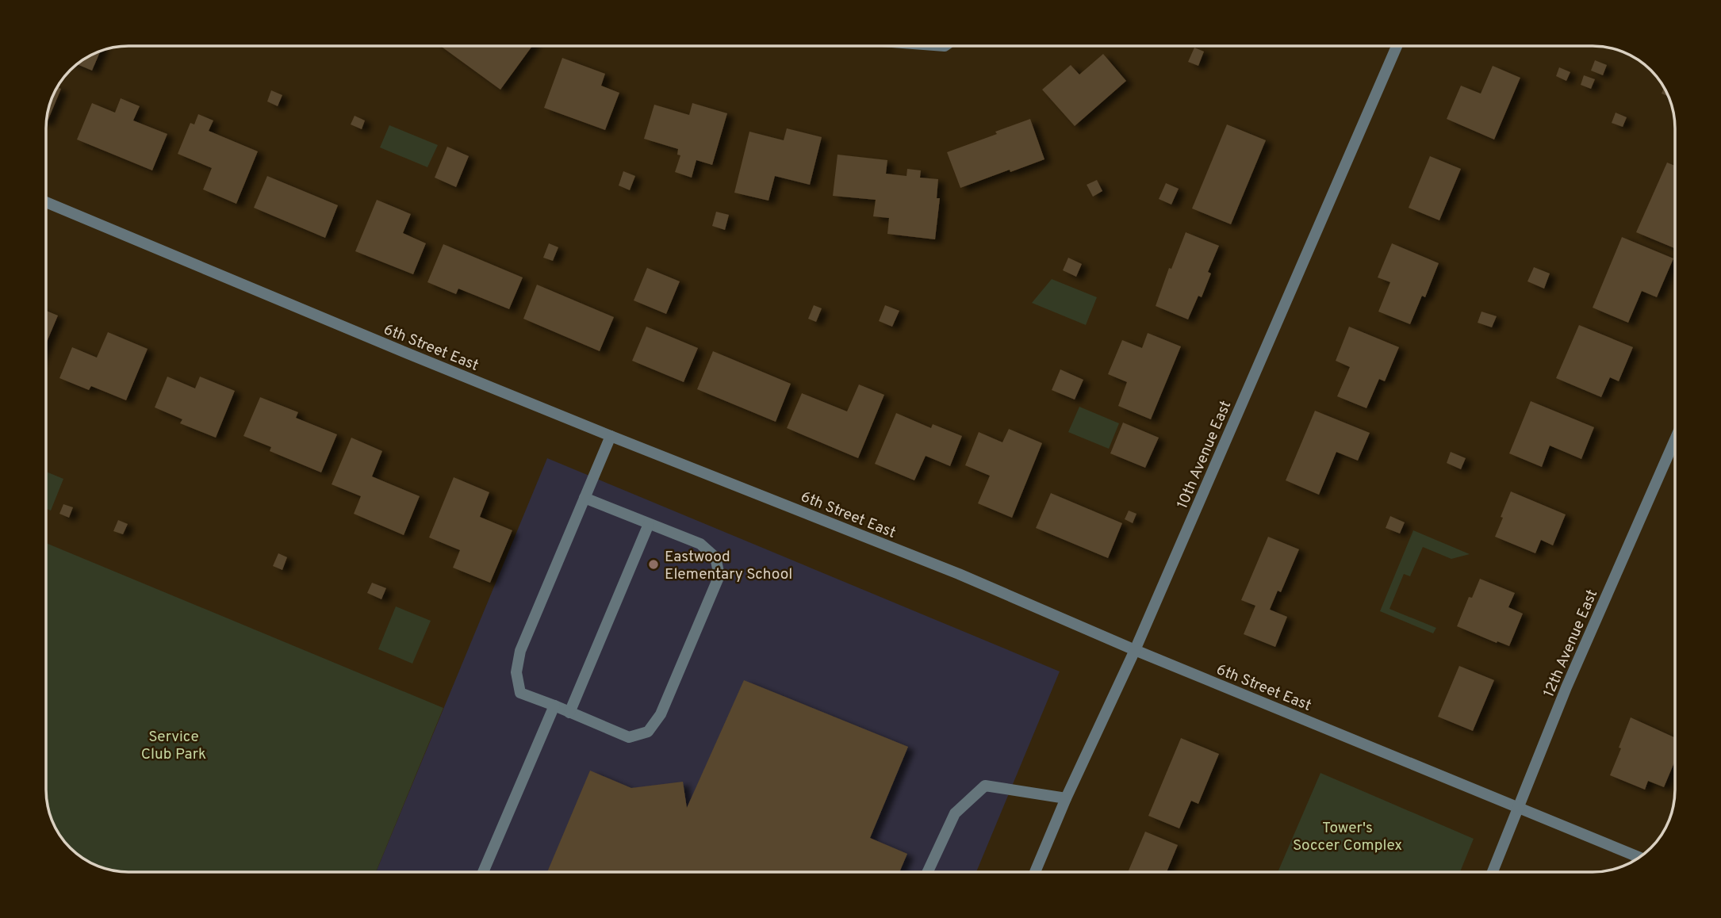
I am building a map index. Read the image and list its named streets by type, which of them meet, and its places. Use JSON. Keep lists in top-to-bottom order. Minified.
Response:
{"streets":{"street":["6th Street East","10th Avenue East","12th Avenue East"]},"crossings":[["6th Street East","10th Avenue East"],["6th Street East","12th Avenue East"]],"parks":["Service Club Park","Tower's Soccer Complex"],"places":["Eastwood Elementary School"]}
